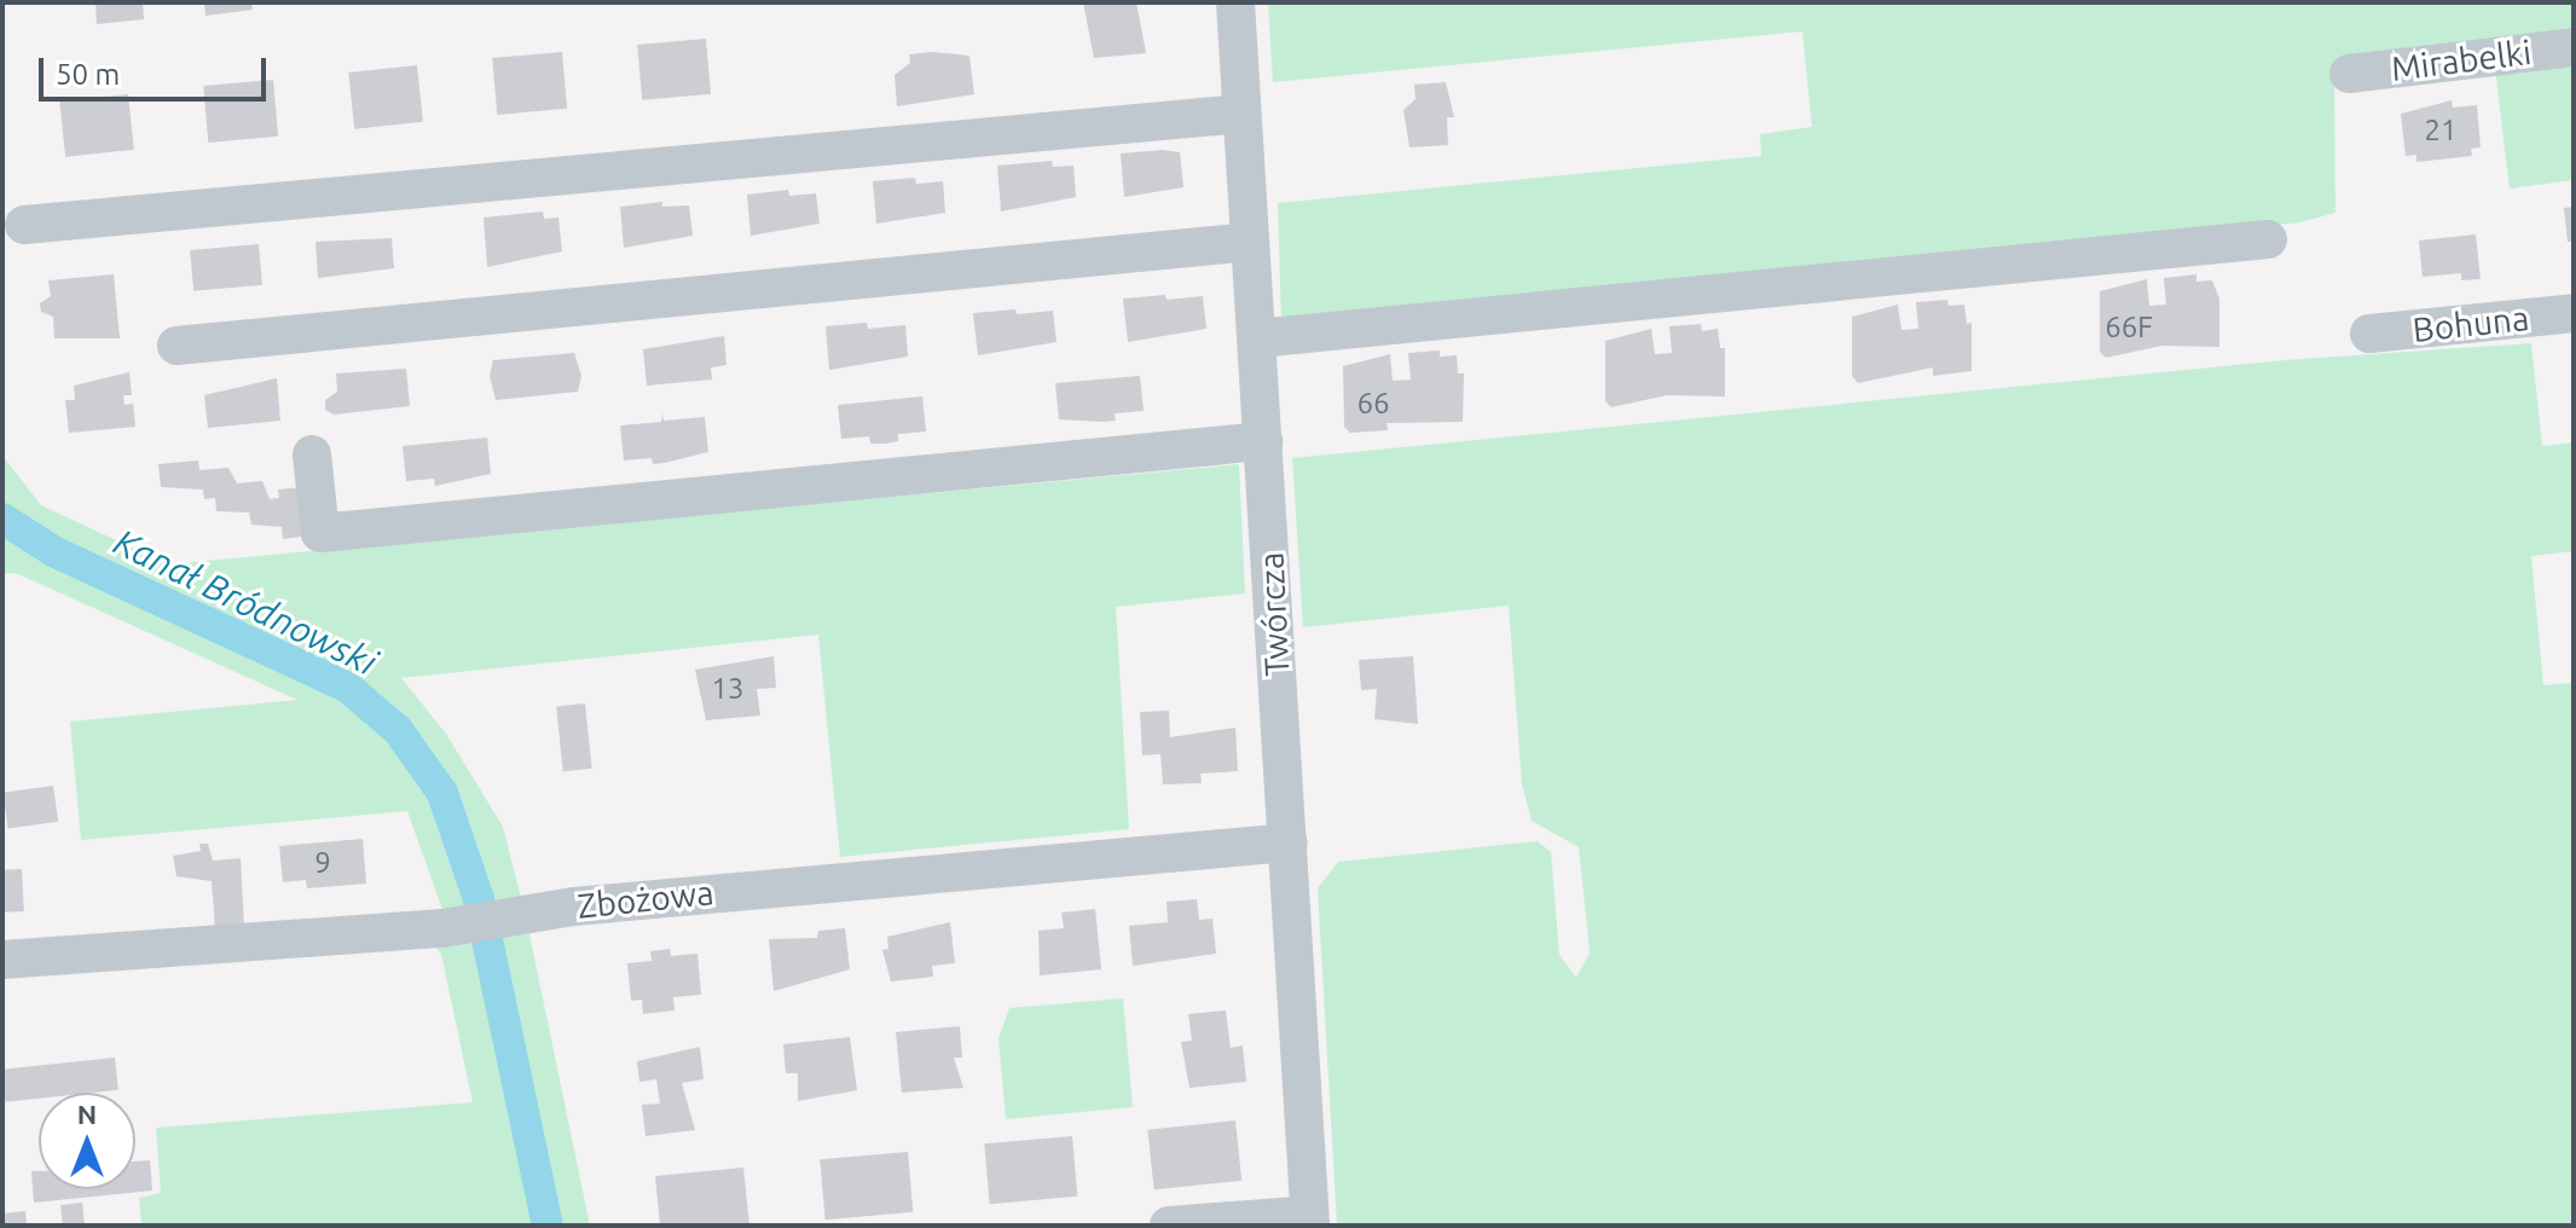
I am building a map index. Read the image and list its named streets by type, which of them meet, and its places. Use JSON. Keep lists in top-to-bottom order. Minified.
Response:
{"streets":{"street":["Mirabelki","Bohuna","Twórcza","Zbożowa"]},"crossings":[["Twórcza","Zbożowa"]],"water":["Kanał Bródnowski"],"house_numbers":["21","66F","66","13","9"],"scale_bar":"50 m","north":"top"}
